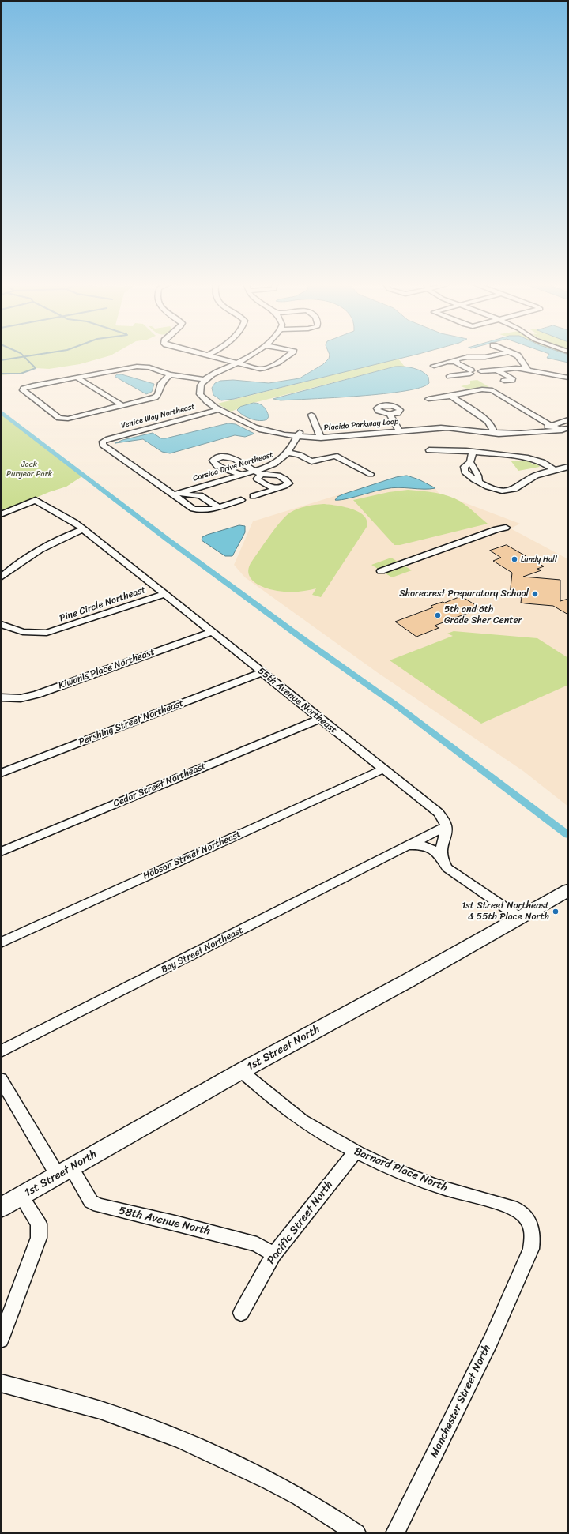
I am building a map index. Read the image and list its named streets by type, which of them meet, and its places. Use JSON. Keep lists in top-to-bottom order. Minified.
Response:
{"streets":{"street":["Venice Way Northeast","Placido Parkway Loop","Corsica Drive Northeast","Pine Circle Northeast","Kiwanis Place Northeast","55th Avenue Northeast","Pershing Street Northeast","Cedar Street Northeast","Hobson Street Northeast","Bay Street Northeast","1st Street North","Barnard Place North","58th Avenue North","Pacific Street North","Manchester Street North"]},"crossings":[["Venice Way Northeast","Placido Parkway Loop"],["Venice Way Northeast","Corsica Drive Northeast"],["Placido Parkway Loop","Corsica Drive Northeast"],["Pine Circle Northeast","55th Avenue Northeast"],["Kiwanis Place Northeast","55th Avenue Northeast"],["55th Avenue Northeast","Pershing Street Northeast"],["55th Avenue Northeast","Cedar Street Northeast"],["55th Avenue Northeast","Hobson Street Northeast"],["55th Avenue Northeast","Bay Street Northeast"],["1st Street North","Barnard Place North"],["1st Street North","58th Avenue North"],["Barnard Place North","Pacific Street North"],["Barnard Place North","Manchester Street North"],["58th Avenue North","Pacific Street North"]],"parks":["Jack Puryear Park"],"places":["Landy Hall","Shorecrest Preparatory School","5th and 6th Grade Sher Center","1st Street Northeast & 55th Place North"]}
